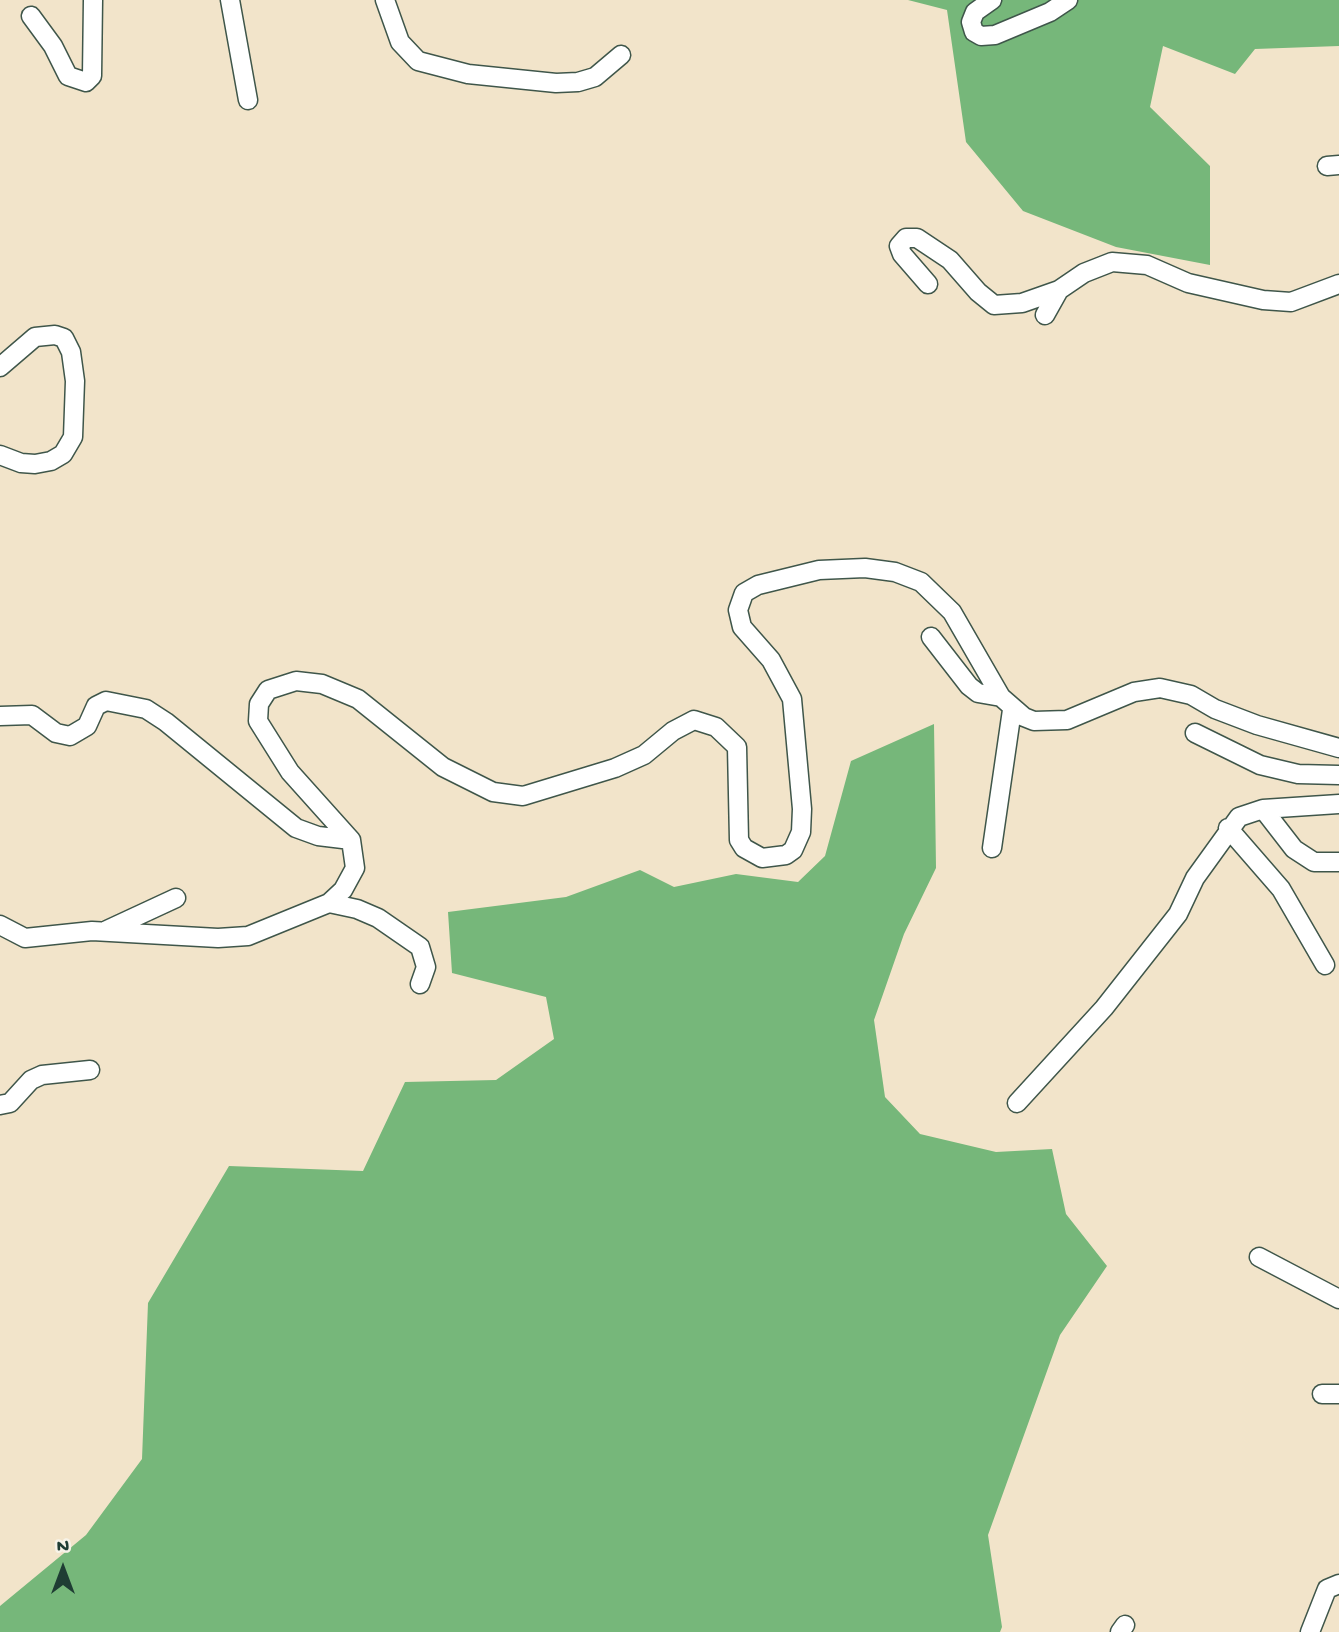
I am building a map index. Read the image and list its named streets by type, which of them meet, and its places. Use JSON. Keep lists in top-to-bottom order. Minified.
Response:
{"north":"top"}
